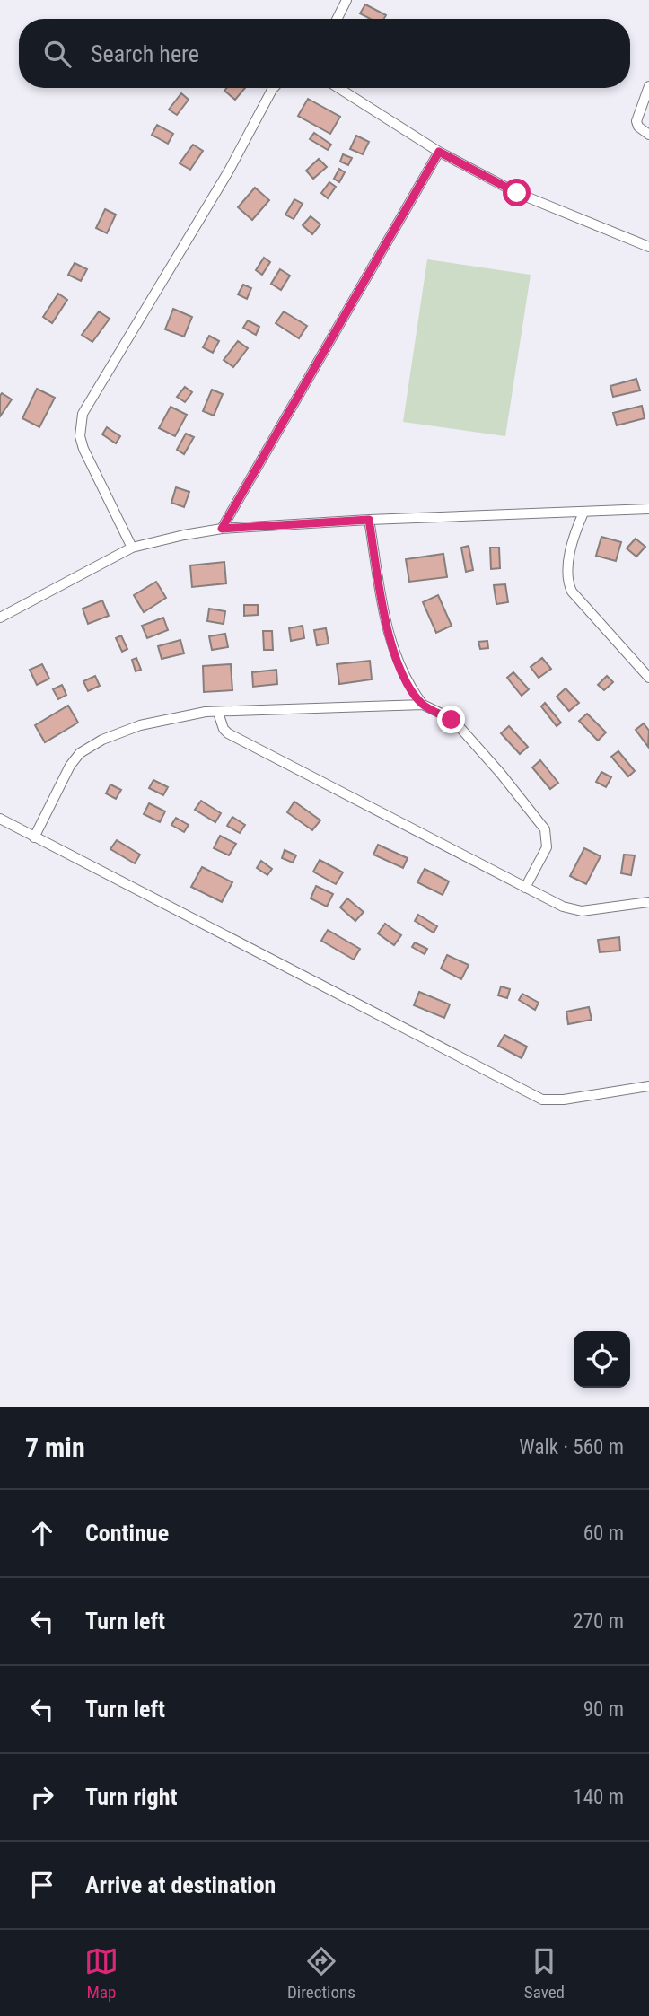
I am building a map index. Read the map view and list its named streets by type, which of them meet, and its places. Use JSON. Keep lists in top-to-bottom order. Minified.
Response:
{"page":{"search":"Search here","heading":["7 min","Walk · 560 m"],"list":[["Continue","60 m"],["Turn left","270 m"],["Turn left","90 m"],["Turn right","140 m"],"Arrive at destination"],"nav":["Map","Directions","Saved"]}}
